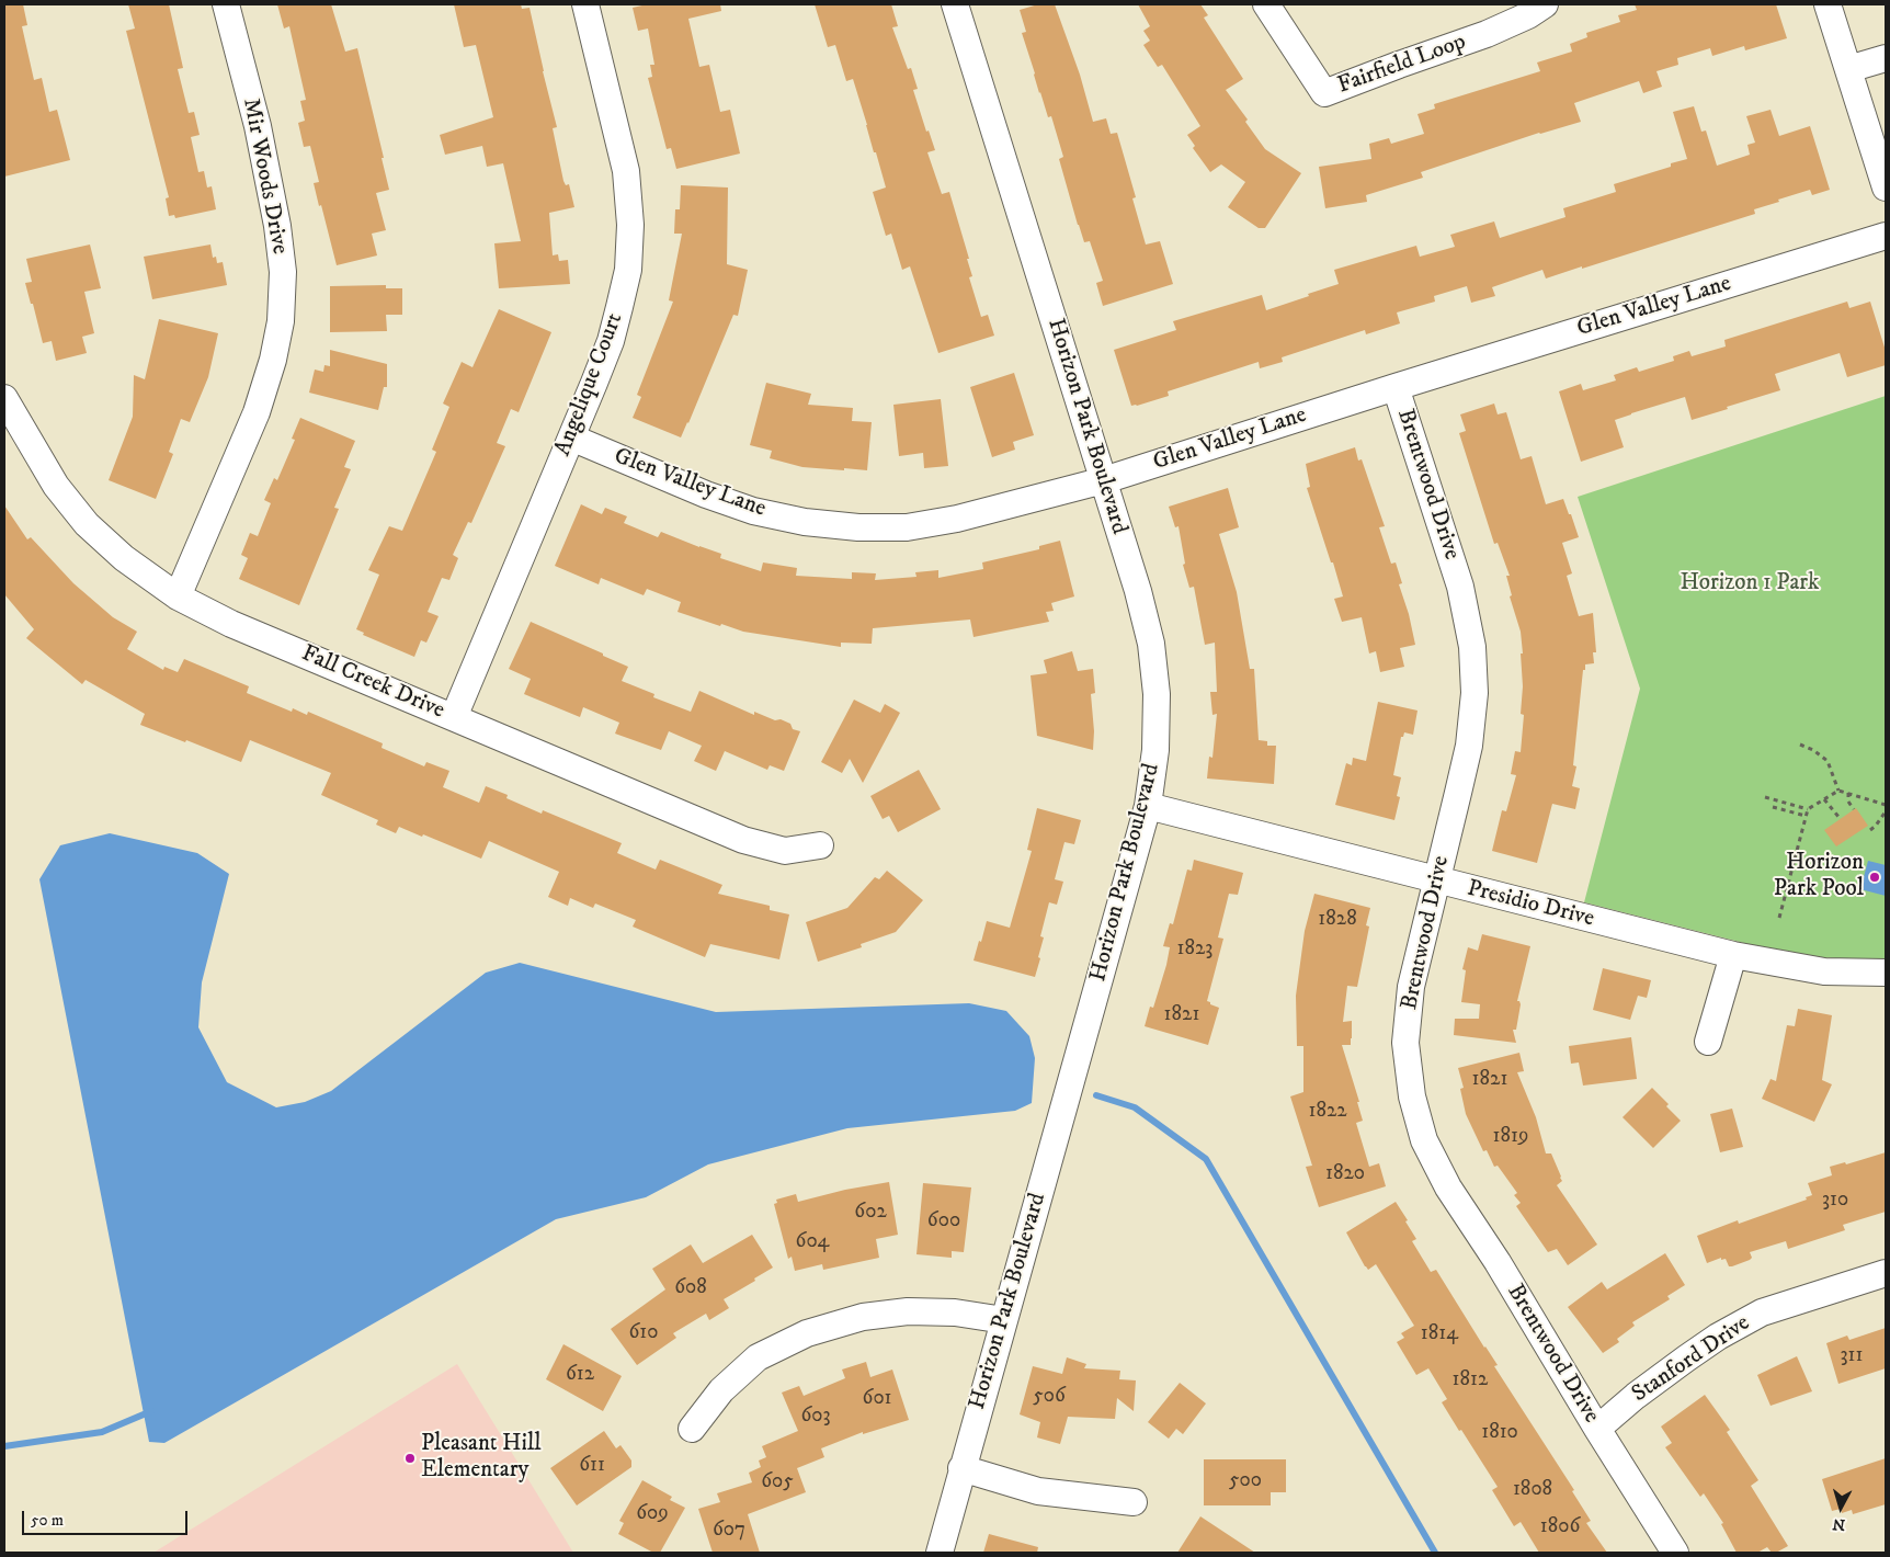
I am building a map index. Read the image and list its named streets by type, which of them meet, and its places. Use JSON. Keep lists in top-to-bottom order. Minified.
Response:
{"streets":{"street":["Fairfield Loop","Mir Woods Drive","Glen Valley Lane","Angelique Court","Horizon Park Boulevard","Brentwood Drive","Fall Creek Drive","Presidio Drive","Stanford Drive"]},"crossings":[["Mir Woods Drive","Fall Creek Drive"],["Glen Valley Lane","Angelique Court"],["Glen Valley Lane","Horizon Park Boulevard"],["Glen Valley Lane","Brentwood Drive"],["Angelique Court","Fall Creek Drive"],["Horizon Park Boulevard","Presidio Drive"],["Brentwood Drive","Presidio Drive"],["Brentwood Drive","Stanford Drive"]],"parks":["Horizon 1 Park"],"places":["Horizon Park Pool","Pleasant Hill Elementary"],"house_numbers":["1828","1823","1821","1821","1822","1819","1820","310","602","600","604","608","610","1814","311","612","1812","506","601","603","1810","611","500","605","1808","609","1806","607"],"scale_bar":"50 m","north":"bottom"}
